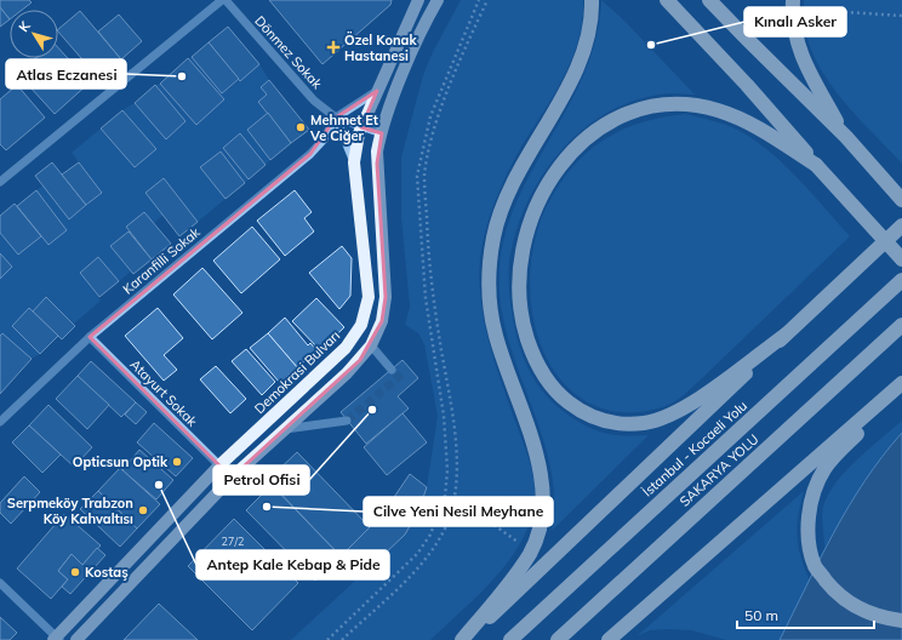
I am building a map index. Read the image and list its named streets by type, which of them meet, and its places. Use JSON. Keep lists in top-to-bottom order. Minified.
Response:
{"streets":{"highway":["İstanbul - Kocaeli Yolu","SAKARYA YOLU"],"main road":["Demokrasi Bulvarı"],"street":["Dönmez Sokak","Karanfilli Sokak","Atayurt Sokak"]},"crossings":[["Dönmez Sokak","Karanfilli Sokak"],["Karanfilli Sokak","Atayurt Sokak"],["Demokrasi Bulvarı","Atayurt Sokak"]],"places":{"other":["Kınalı Asker","Atlas Eczanesi","Mehmet Et Ve Ciğer","Petrol Ofisi","Opticsun Optik","Antep Kale Kebap & Pide","Cilve Yeni Nesil Meyhane","Serpmeköy Trabzon Köy Kahvaltısı","Kostaş"],"health":["Özel Konak Hastanesi"]},"house_numbers":["27/2"],"scale_bar":"50 m","north":"top left"}
